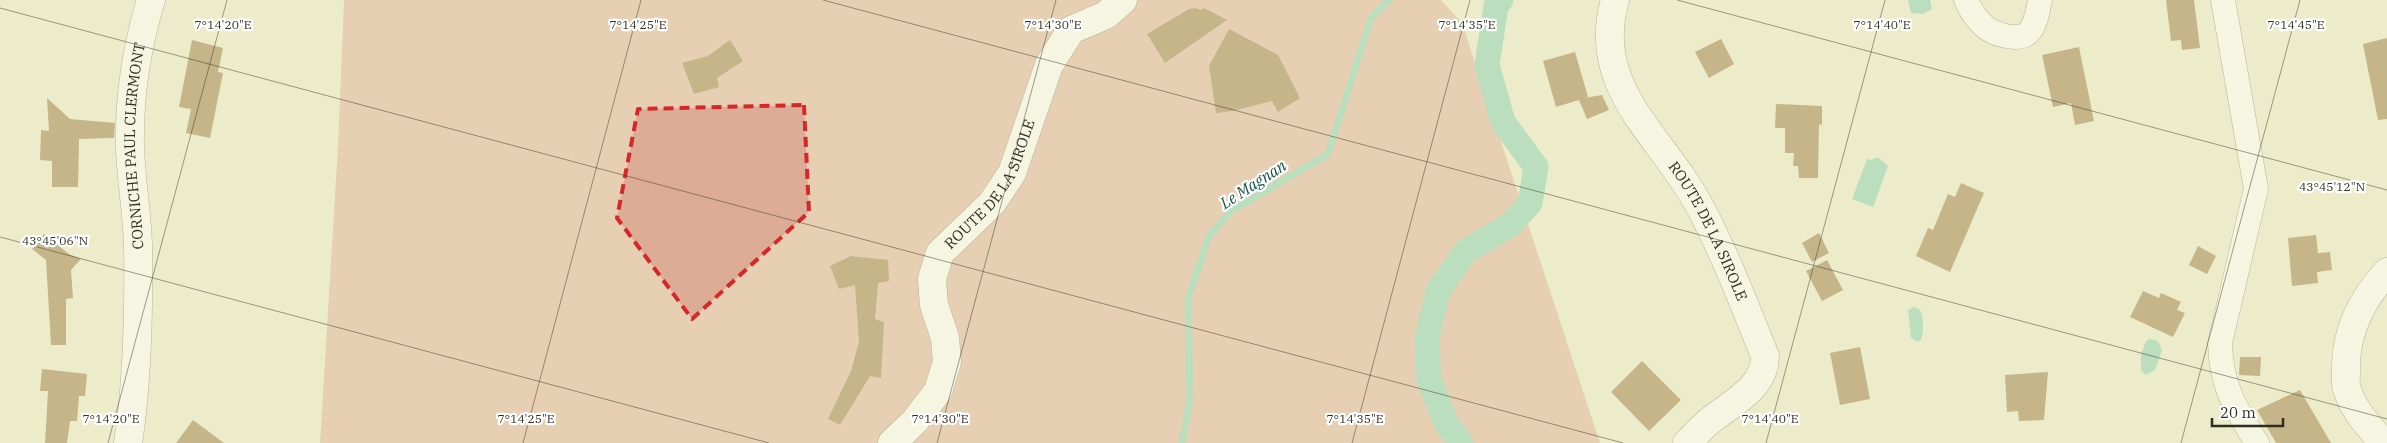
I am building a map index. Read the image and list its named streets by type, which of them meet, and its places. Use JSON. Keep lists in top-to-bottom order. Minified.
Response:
{"streets":{"street":["CORNICHE PAUL CLERMONT","ROUTE DE LA SIROLE"]},"water":["Le Magnan"],"scale_bar":"20 m","coordinates":["7°14'20\"E","7°14'25\"E","7°14'30\"E","7°14'35\"E","7°14'40\"E","7°14'45\"E","43°45'12\"N","43°45'06\"N"]}
